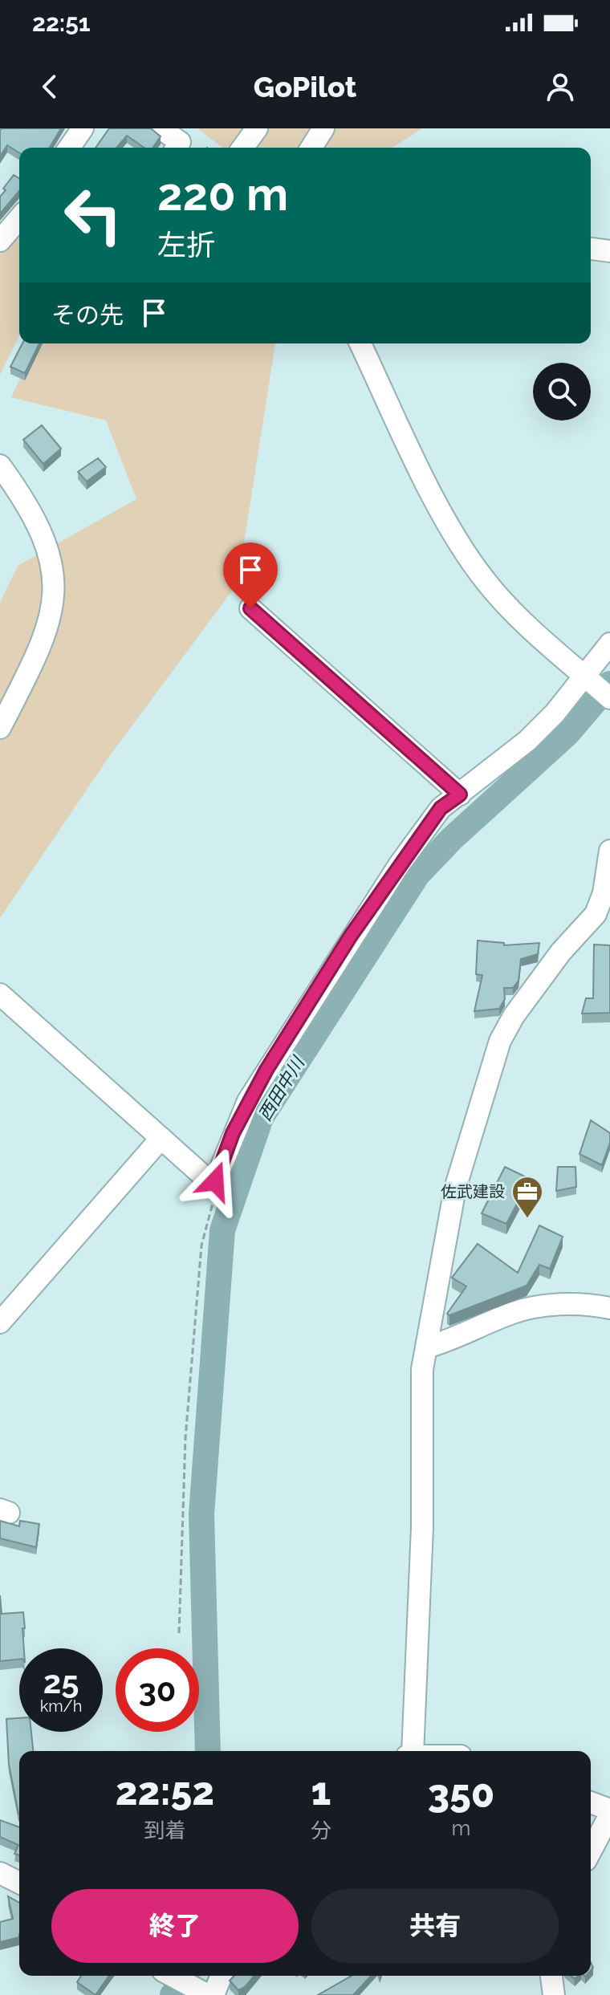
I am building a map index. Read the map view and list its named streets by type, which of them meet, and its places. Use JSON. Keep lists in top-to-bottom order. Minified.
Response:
{"water":["西田中川"],"places":{"office":["佐武建設"]},"page":{"status":"22:51","header":"GoPilot","turn":["220 m","左折"],"then":"その先","speed":"25 km/h","limit":"30","eta":["22:52","到着","1","分","350","m"],"buttons":["終了","共有"]}}
